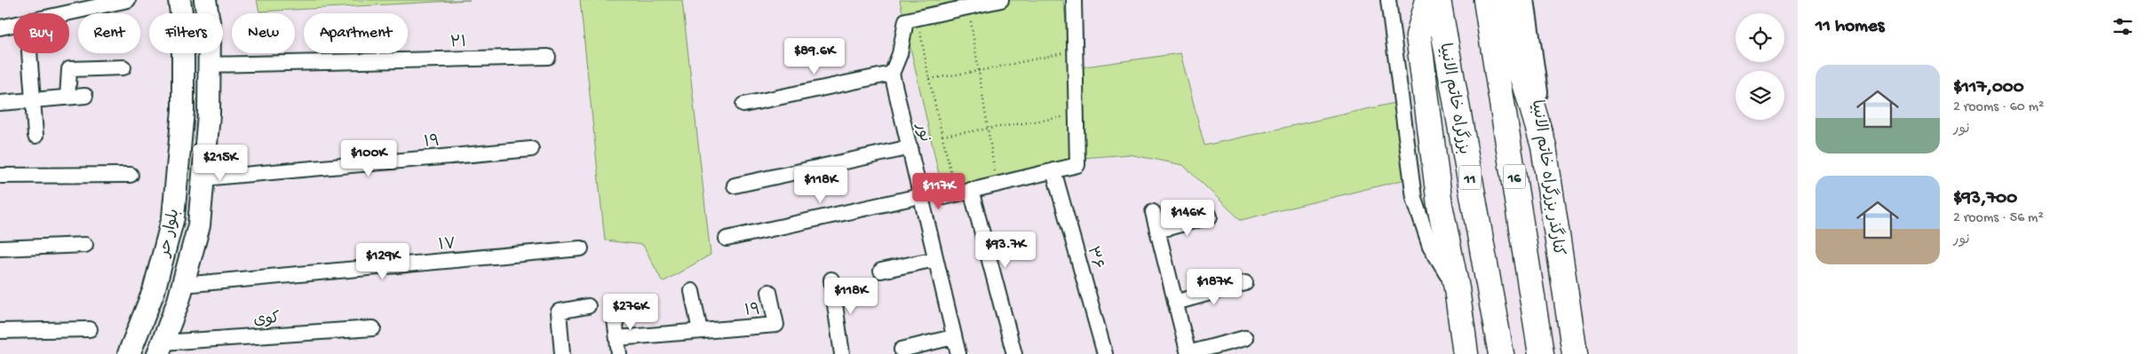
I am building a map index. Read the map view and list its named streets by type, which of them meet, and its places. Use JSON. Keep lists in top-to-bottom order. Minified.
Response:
{"streets":{"highway":["بزرگراه خاتم الانبیا","16","11","کنارگذر بزرگراه خاتم الانبیا"],"main road":["بلوار حر"],"street":["۲۱","نور","۱۹","۱۷","۳۶","کوی"]},"crossings":[["۲۱","بلوار حر"],["۱۹","بلوار حر"],["16","کنارگذر بزرگراه خاتم الانبیا"],["بلوار حر","۱۷"],["بلوار حر","کوی"]],"page":{"heading":"11 homes","chip":["Buy","Rent","Filters","New","Apartment"],"price":["$89.6K","$100K","$215K","$118K","$117K","$146K","$93.7K","$129K","$187K","$118K","$276K"],"list":[{"name":"$117,000","note":"2 rooms · 60 m² · نور"},{"name":"$93,700","note":"2 rooms · 56 m² · نور"}]}}
